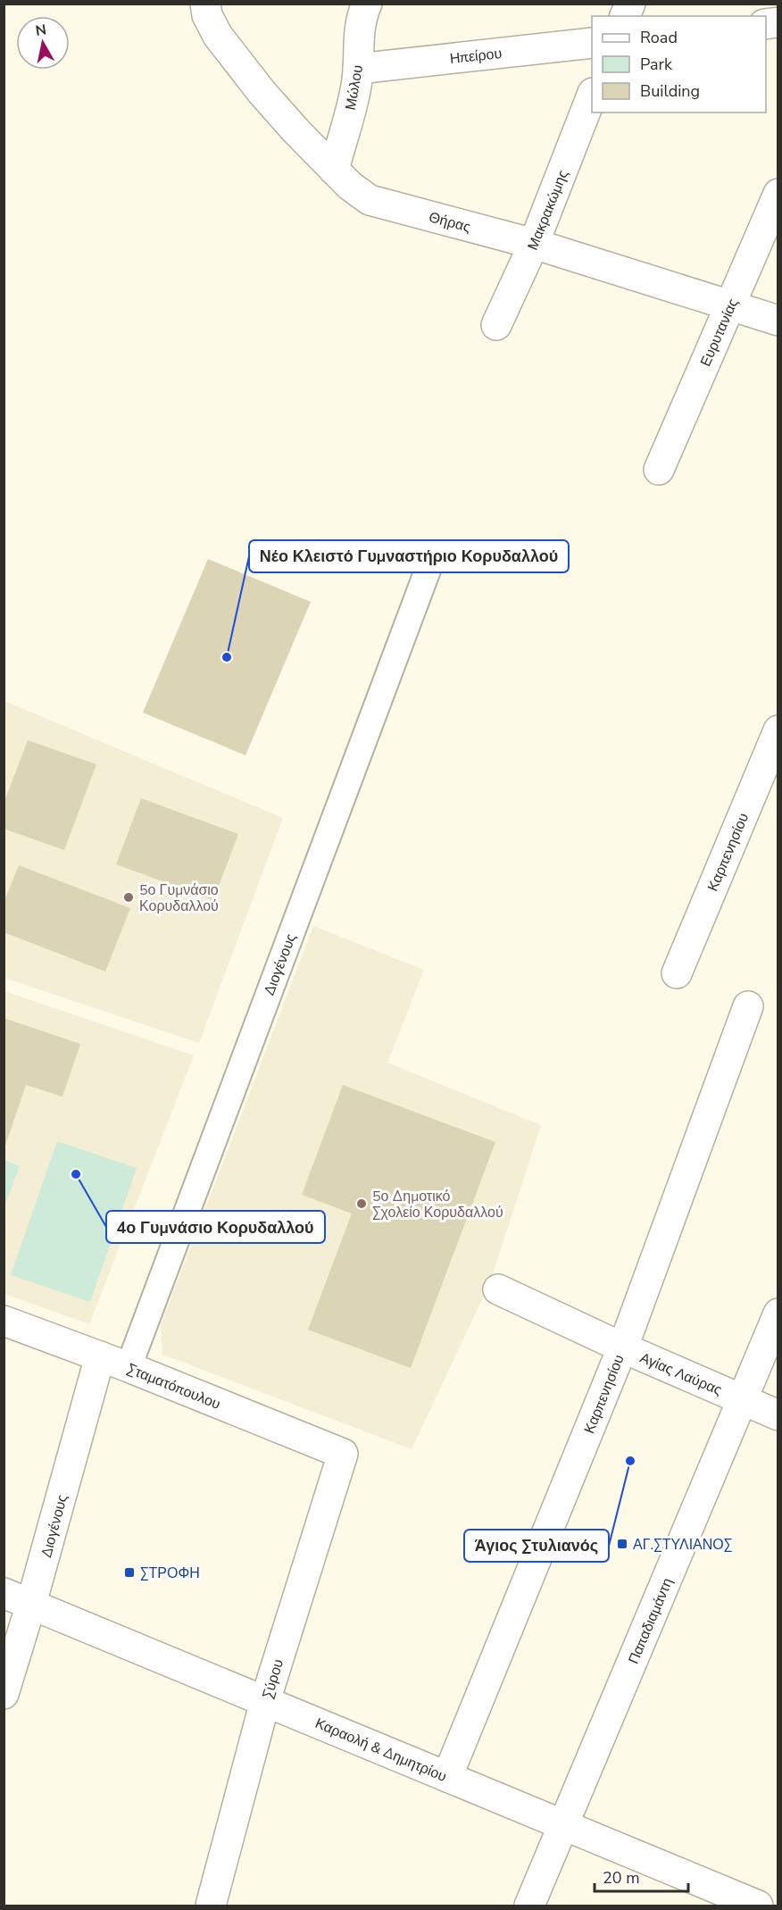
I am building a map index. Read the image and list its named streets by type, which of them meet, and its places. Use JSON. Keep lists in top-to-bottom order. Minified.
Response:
{"streets":{"street":["Ηπείρου","Μώλου","Μακρακώμης","Θήρας","Ευρυτανίας","Καρπενησίου","Διογένους","Αγίας Λαύρας","Σταματόπουλου","Παπαδιαμάντη","Σύρου","Καραολή & Δημητρίου"]},"crossings":[["Ηπείρου","Μώλου"],["Μώλου","Θήρας"],["Μακρακώμης","Θήρας"],["Θήρας","Ευρυτανίας"],["Καρπενησίου","Αγίας Λαύρας"],["Καρπενησίου","Καραολή & Δημητρίου"],["Διογένους","Σταματόπουλου"],["Διογένους","Καραολή & Δημητρίου"],["Αγίας Λαύρας","Παπαδιαμάντη"],["Σταματόπουλου","Σύρου"],["Παπαδιαμάντη","Καραολή & Δημητρίου"],["Σύρου","Καραολή & Δημητρίου"]],"places":{"other":["Νέο Κλειστό Γυμναστήριο Κορυδαλλού","5ο Γυμνάσιο Κορυδαλλού","4ο Γυμνάσιο Κορυδαλλού","5ο Δημοτικό Σχολείο Κορυδαλλού","Άγιος Στυλιανός"],"transit":["ΑΓ.ΣΤΥΛΙΑΝΟΣ","ΣΤΡΟΦΗ"]},"legend":["Road","Park","Building"],"scale_bar":"20 m","north":"top"}
